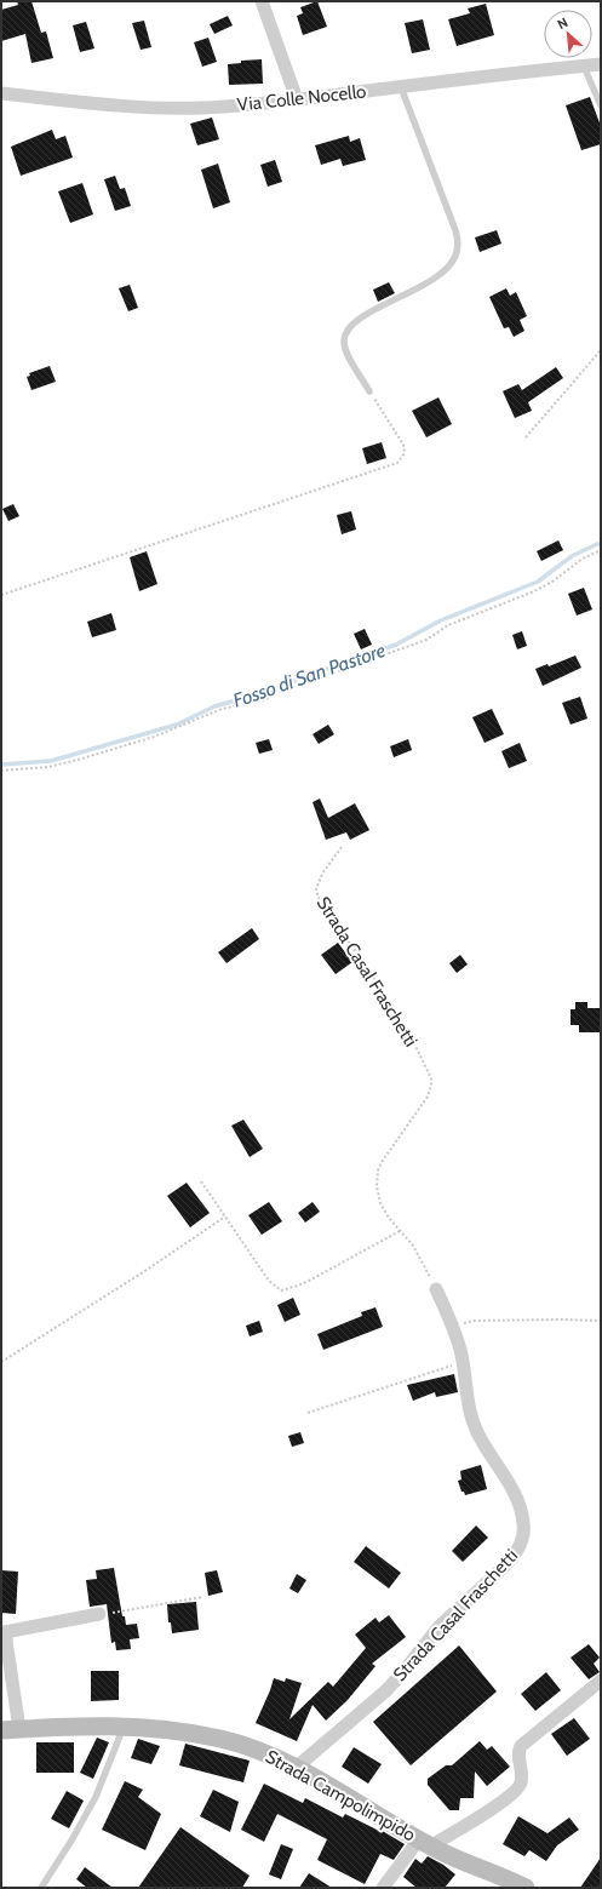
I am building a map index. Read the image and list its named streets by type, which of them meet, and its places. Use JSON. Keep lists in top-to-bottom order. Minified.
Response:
{"streets":{"street":["Via Colle Nocello","Strada Casal Fraschetti","Strada Campolimpido"]},"crossings":[["Strada Casal Fraschetti","Strada Campolimpido"]],"water":["Fosso di San Pastore"],"north":"top left"}
